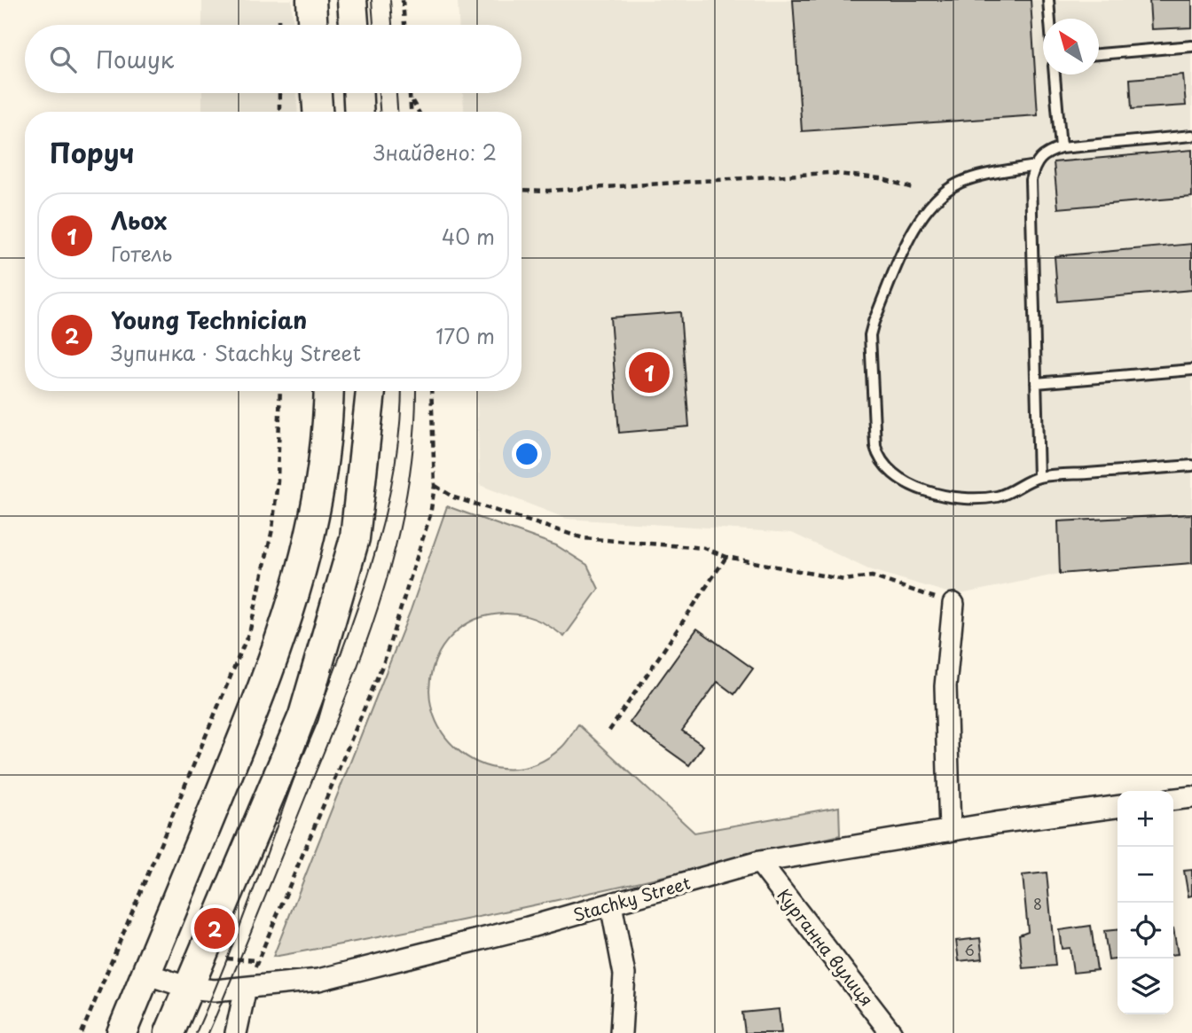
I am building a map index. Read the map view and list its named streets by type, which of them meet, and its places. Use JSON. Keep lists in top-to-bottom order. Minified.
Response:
{"streets":{"street":["Stachky Street","Курганна вулиця"]},"crossings":[["Stachky Street","Курганна вулиця"]],"house_numbers":["8","6"],"north":"top left","page":{"search":"Пошук","heading":["Поруч","Знайдено: 2"],"list":[{"mark":"1","name":"Льох","note":"Готель","value":"40 m"},{"mark":"2","name":"Young Technician","note":"Зупинка · Stachky Street","value":"170 m"}],"pins":["1","2"],"map_buttons":["+","−"]}}
